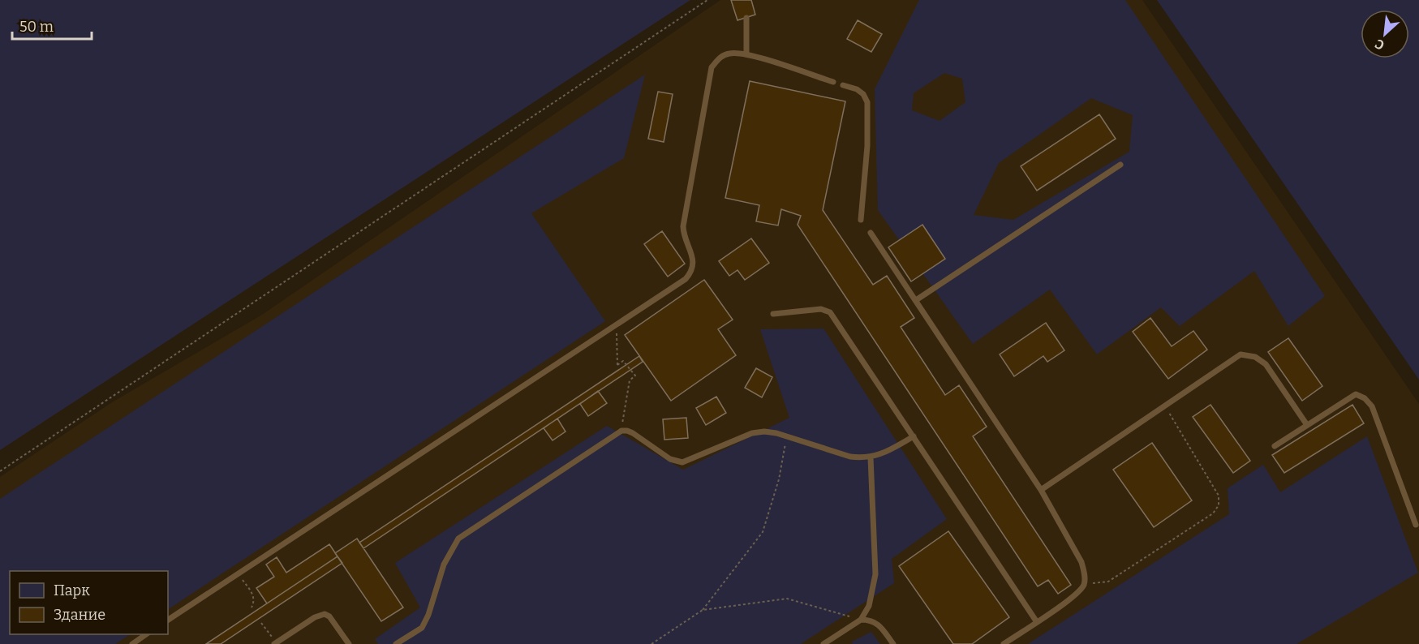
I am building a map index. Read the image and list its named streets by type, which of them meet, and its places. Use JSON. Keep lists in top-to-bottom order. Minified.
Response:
{"legend":["Парк","Здание"],"scale_bar":"50 m","north":"bottom left"}
